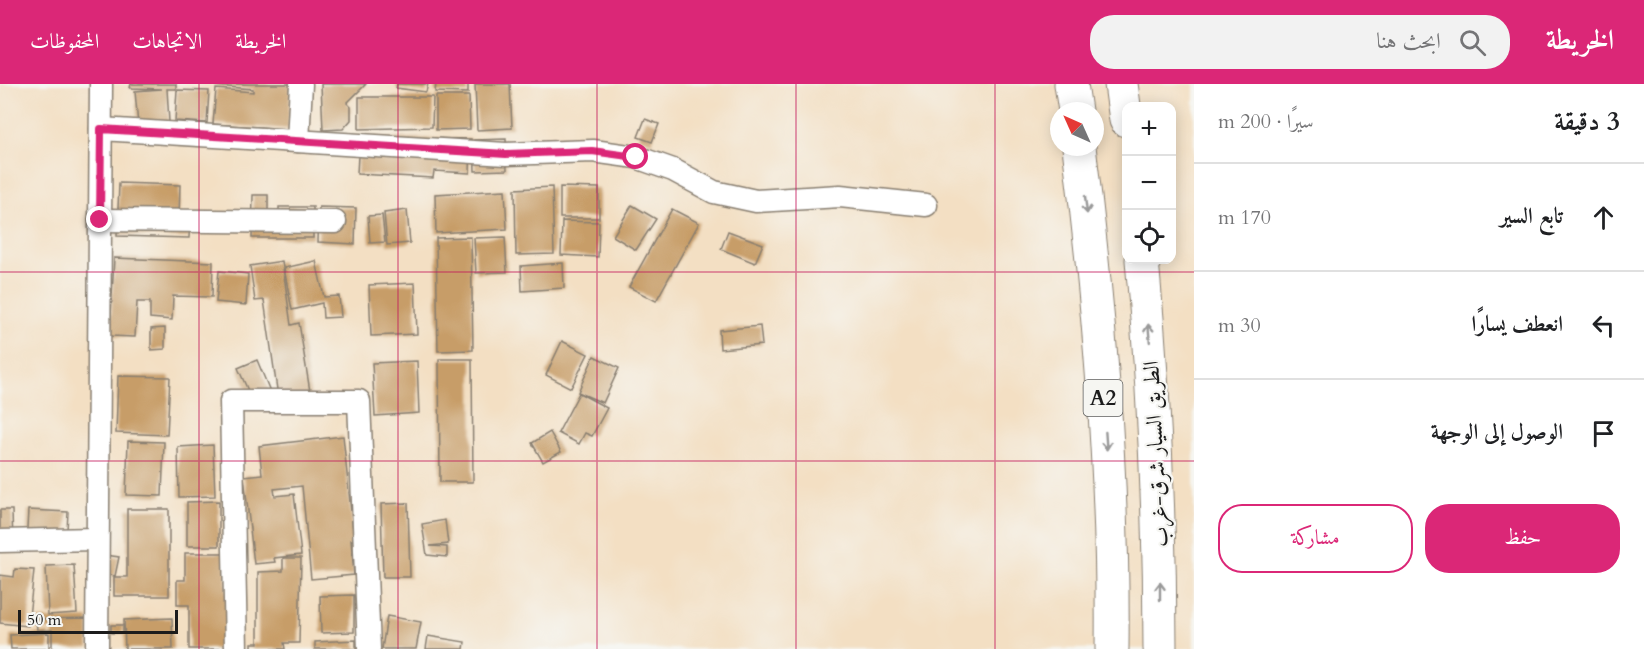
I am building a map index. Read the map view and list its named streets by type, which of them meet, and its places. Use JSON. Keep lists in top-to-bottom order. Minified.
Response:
{"streets":{"highway":["A2","الطريق السيار شرق-غرب"]},"scale_bar":"50 m","north":"top left","page":{"header":"الخريطة","search":"ابحث هنا","nav":["الخريطة","الاتجاهات","المحفوظات"],"heading":["3 دقيقة","سيرًا · 200 m"],"map_buttons":["+","−"],"list":[["تابع السير","170 m"],["انعطف يسارًا","30 m"],"الوصول إلى الوجهة"],"buttons":["حفظ","مشاركة"],"scale":"50 m"}}
